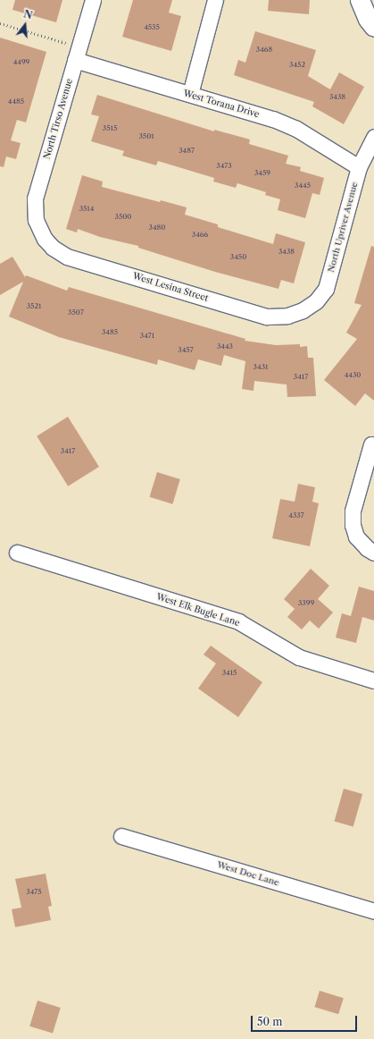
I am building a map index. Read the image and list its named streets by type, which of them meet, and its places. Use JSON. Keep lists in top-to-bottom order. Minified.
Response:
{"streets":{"street":["West Torana Drive","North Tirso Avenue","North Upriver Avenue","West Lesina Street","West Elk Bugle Lane","West Doc Lane"]},"crossings":[["West Torana Drive","North Tirso Avenue"],["West Torana Drive","North Upriver Avenue"],["North Tirso Avenue","West Lesina Street"],["North Upriver Avenue","West Lesina Street"]],"house_numbers":["4535","3468","4499","3452","3438","4485","3515","3501","3487","3473","3459","3445","3514","3500","3480","3466","3438","3450","3521","3507","3485","3471","3443","3457","3431","4430","3417","3417","4337","3399","3415","3475"],"scale_bar":"50 m","north":"top"}
